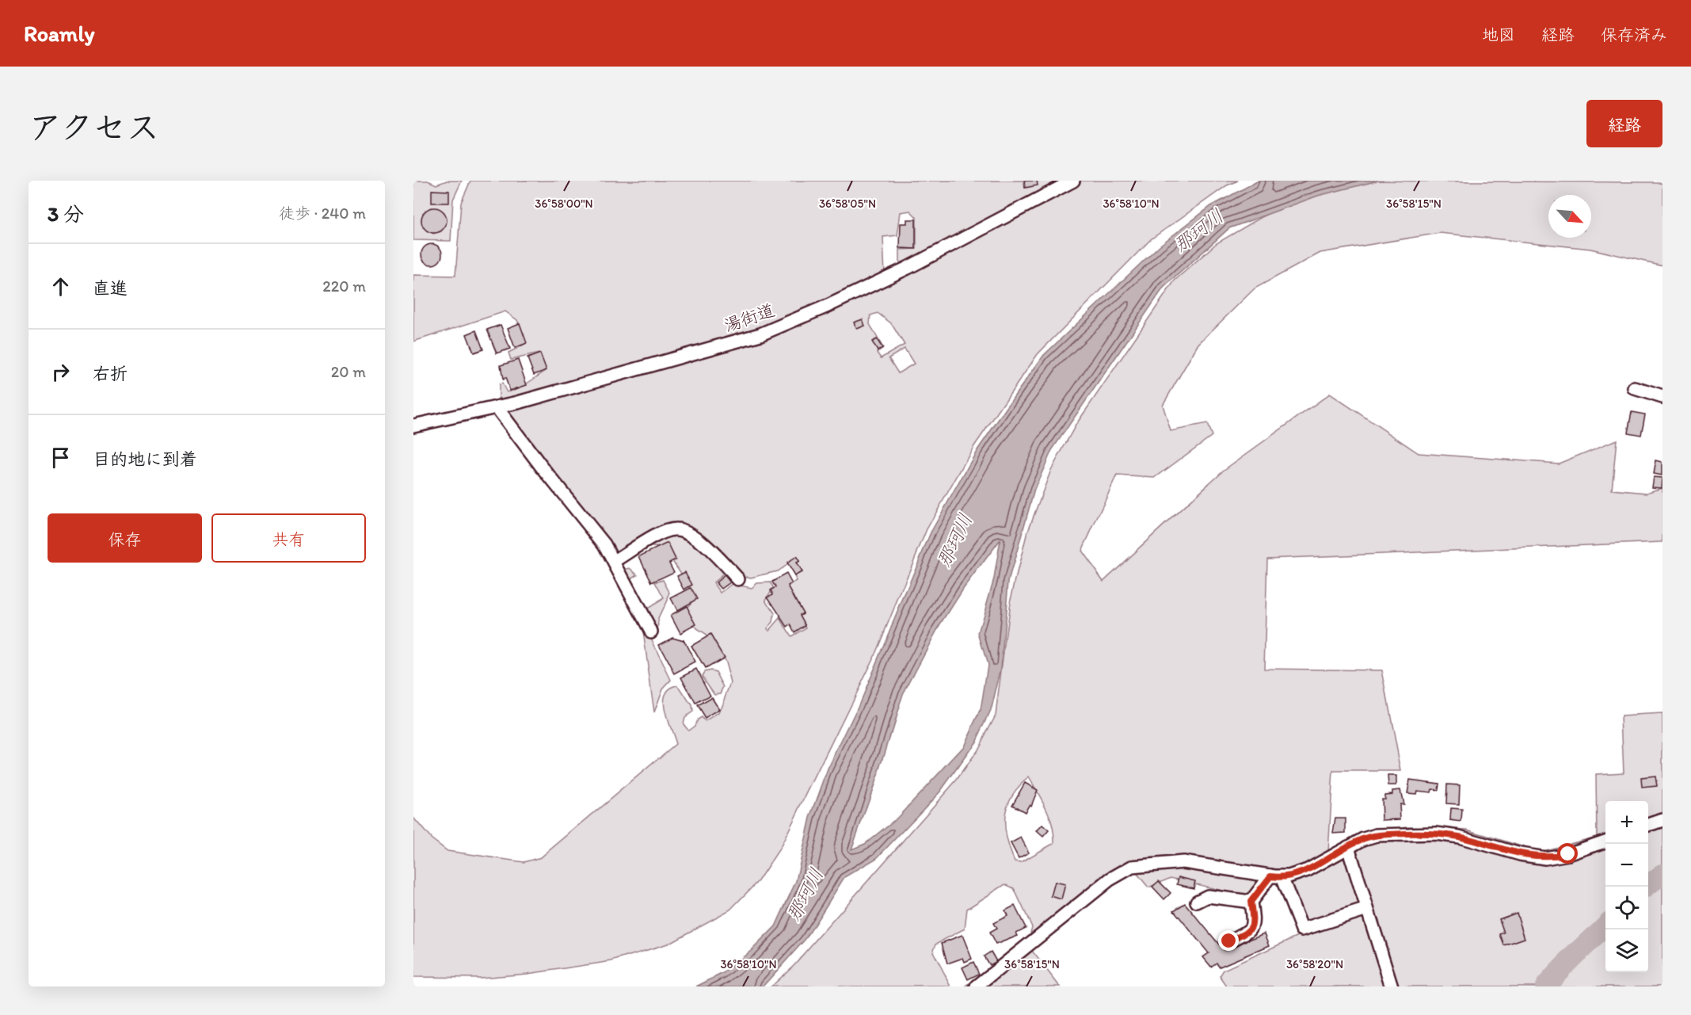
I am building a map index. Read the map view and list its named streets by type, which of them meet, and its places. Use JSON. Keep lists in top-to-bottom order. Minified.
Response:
{"streets":{"street":["湯街道"]},"water":["那珂川"],"north":"bottom right","page":{"header":"Roamly","nav":["地図","経路","保存済み"],"title":"アクセス","buttons":["経路",["保存","共有"]],"heading":["3 分","徒歩 · 240 m"],"list":[["直進","220 m"],["右折","20 m"],"目的地に到着"],"map_buttons":["+","−"]},"coordinates":["36°58'00\"N","36°58'05\"N","36°58'10\"N","36°58'15\"N","36°58'20\"N"]}
